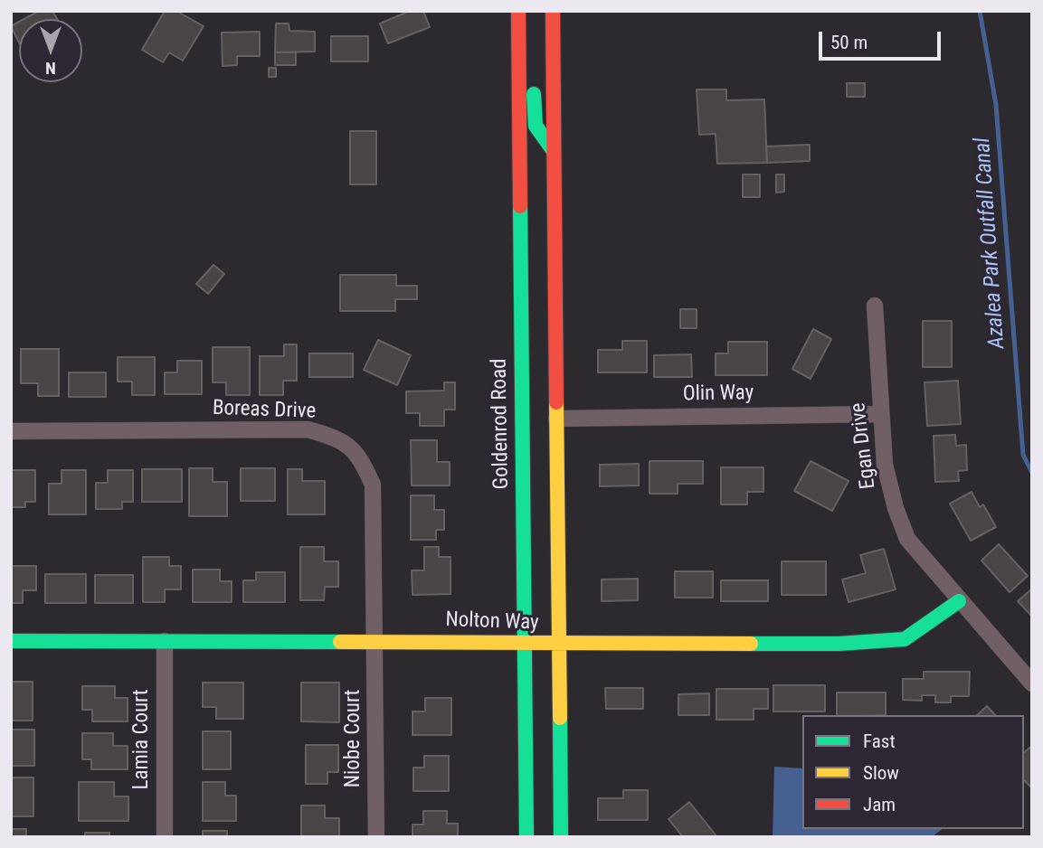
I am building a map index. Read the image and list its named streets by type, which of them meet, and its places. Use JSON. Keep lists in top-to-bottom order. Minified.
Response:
{"streets":{"main road":["Goldenrod Road","Nolton Way"],"street":["Olin Way","Boreas Drive","Egan Drive","Niobe Court","Lamia Court"]},"crossings":[["Olin Way","Egan Drive"],["Boreas Drive","Nolton Way"],["Boreas Drive","Niobe Court"],["Goldenrod Road","Nolton Way"],["Egan Drive","Nolton Way"],["Nolton Way","Niobe Court"],["Nolton Way","Lamia Court"]],"water":["Azalea Park Outfall Canal"],"legend":["Fast","Slow","Jam"],"scale_bar":"50 m","north":"bottom"}
